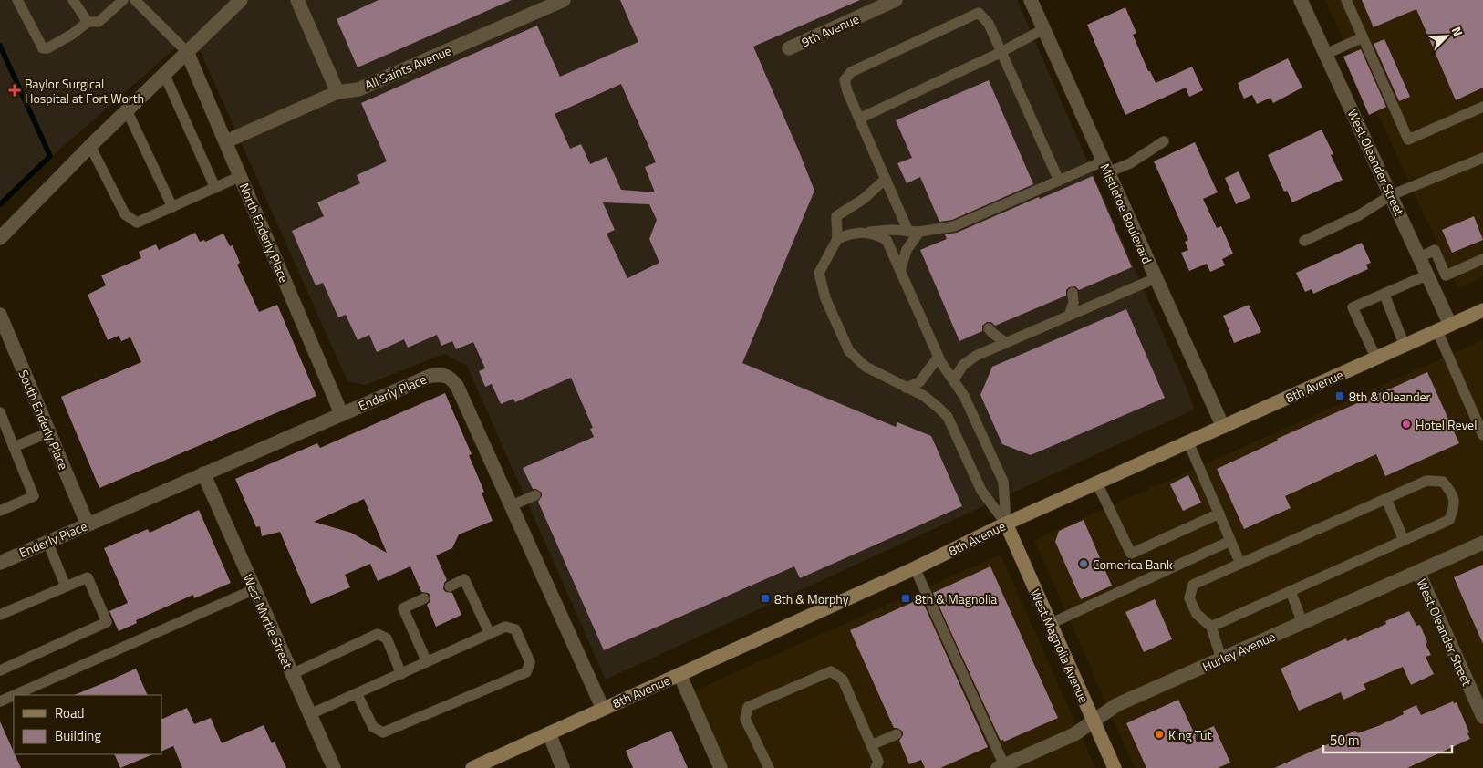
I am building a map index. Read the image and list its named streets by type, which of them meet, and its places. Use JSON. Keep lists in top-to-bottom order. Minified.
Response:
{"streets":{"main road":["8th Avenue","West Magnolia Avenue"],"street":["9th Avenue","All Saints Avenue","West Oleander Street","Mistletoe Boulevard","North Enderly Place","Enderly Place","South Enderly Place","West Myrtle Street","Hurley Avenue"]},"crossings":[["All Saints Avenue","North Enderly Place"],["West Oleander Street","8th Avenue"],["West Oleander Street","Hurley Avenue"],["Mistletoe Boulevard","8th Avenue"],["North Enderly Place","Enderly Place"],["8th Avenue","Enderly Place"],["8th Avenue","West Magnolia Avenue"],["Enderly Place","South Enderly Place"],["Enderly Place","West Myrtle Street"],["West Magnolia Avenue","Hurley Avenue"]],"places":{"health":["Baylor Surgical Hospital at Fort Worth"],"transit":["8th & Oleander","8th & Morphy","8th & Magnolia"],"other":["Hotel Revel","Comerica Bank","King Tut"]},"legend":["Road","Building"],"scale_bar":"50 m","north":"top right"}
